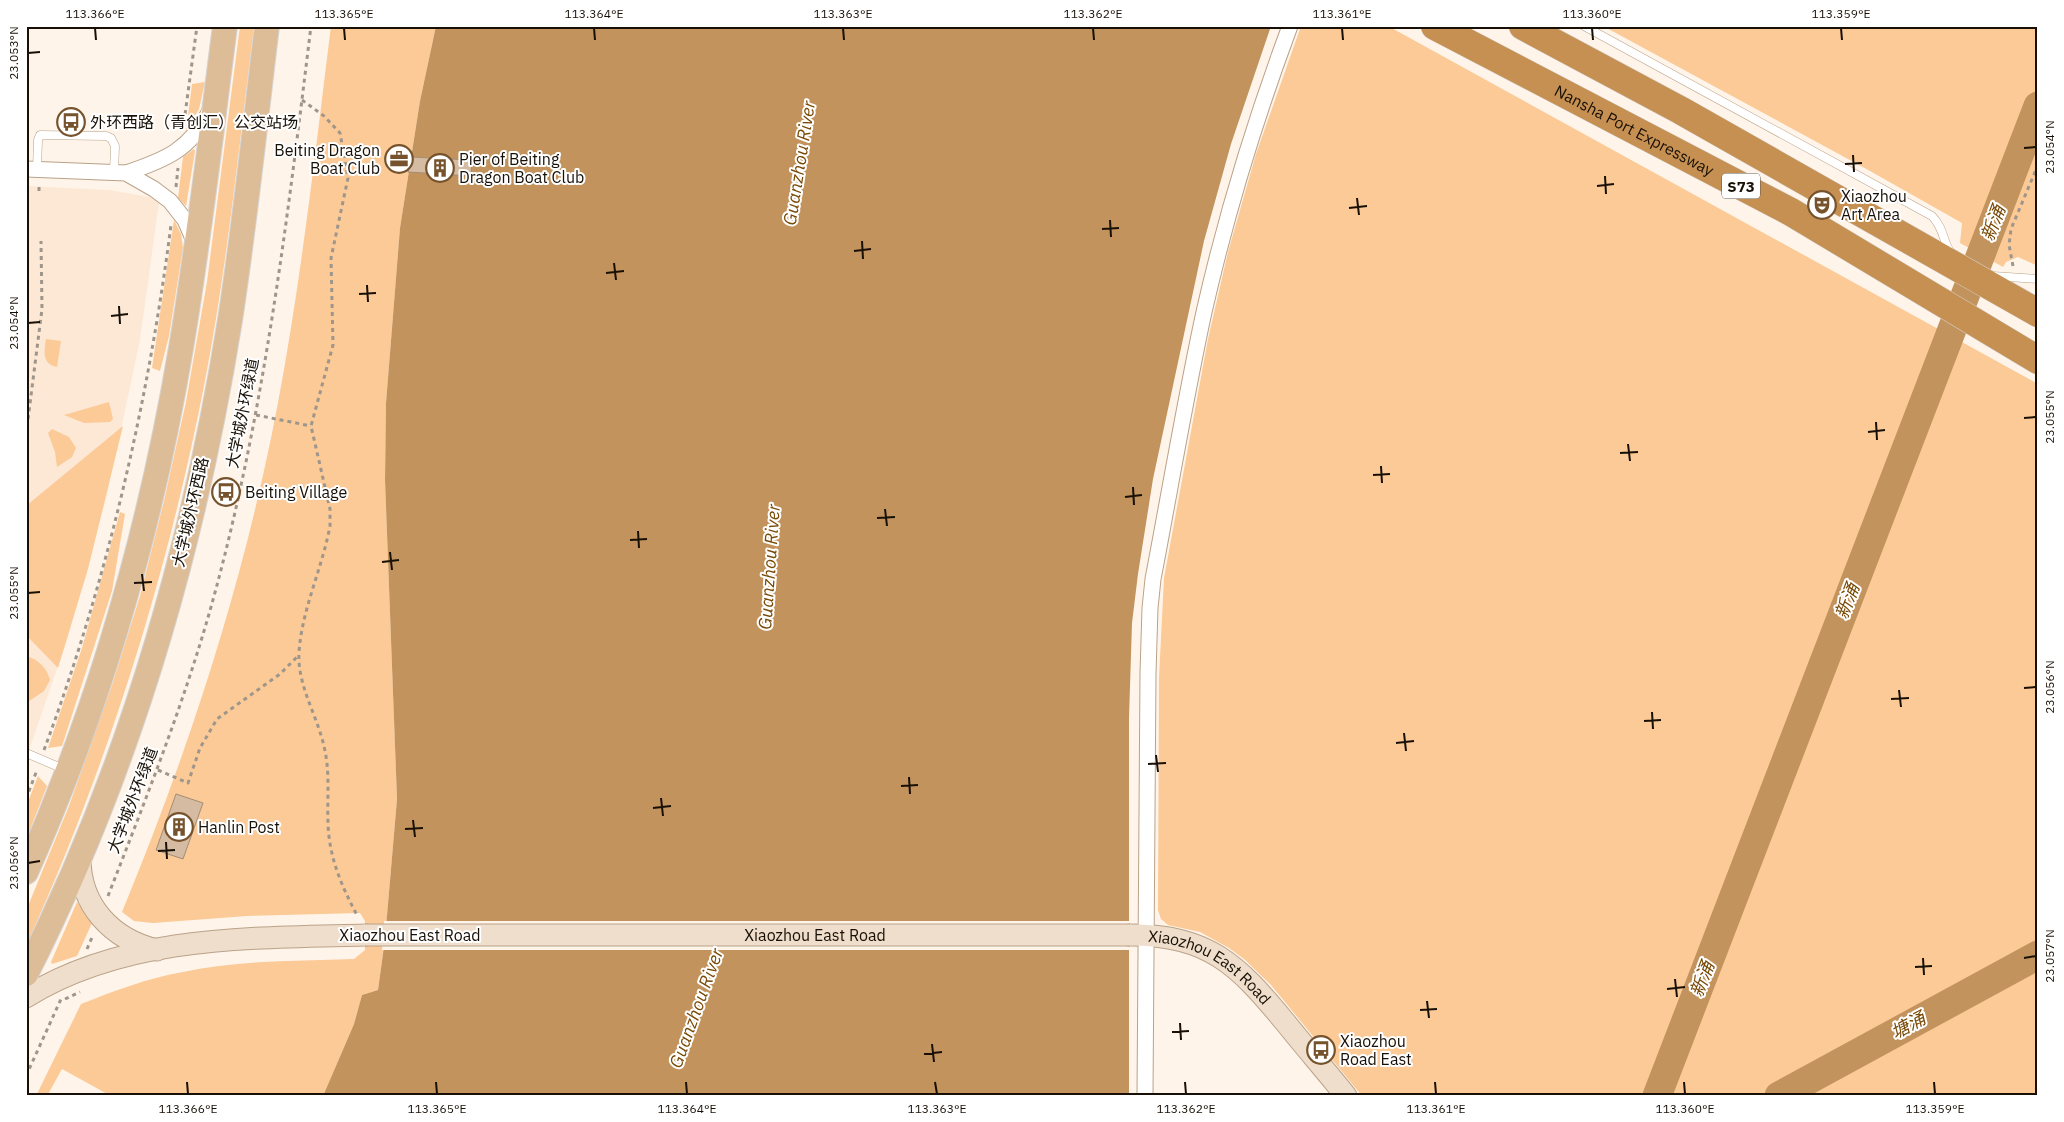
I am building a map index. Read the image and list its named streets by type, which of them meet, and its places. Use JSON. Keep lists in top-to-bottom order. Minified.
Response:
{"streets":{"highway":["Nansha Port Expressway","S73"],"main road":["大学城外环西路","Xiaozhou East Road"],"path":["大学城外环绿道"]},"crossings":[["大学城外环西路","Xiaozhou East Road"]],"water":["Guanzhou River","新涌","塘涌"],"places":{"bus stop":["外环西路（青创汇）公交站场","Beiting Village","Xiaozhou Road East"],"office":["Beiting Dragon Boat Club"],"building":["Pier of Beiting Dragon Boat Club","Hanlin Post"],"theatre":["Xiaozhou Art Area"]},"coordinates":["113.366°E","113.365°E","113.364°E","113.363°E","113.362°E","113.361°E","113.360°E","113.359°E","23.053°N","23.054°N","23.055°N","23.056°N","23.057°N"]}
